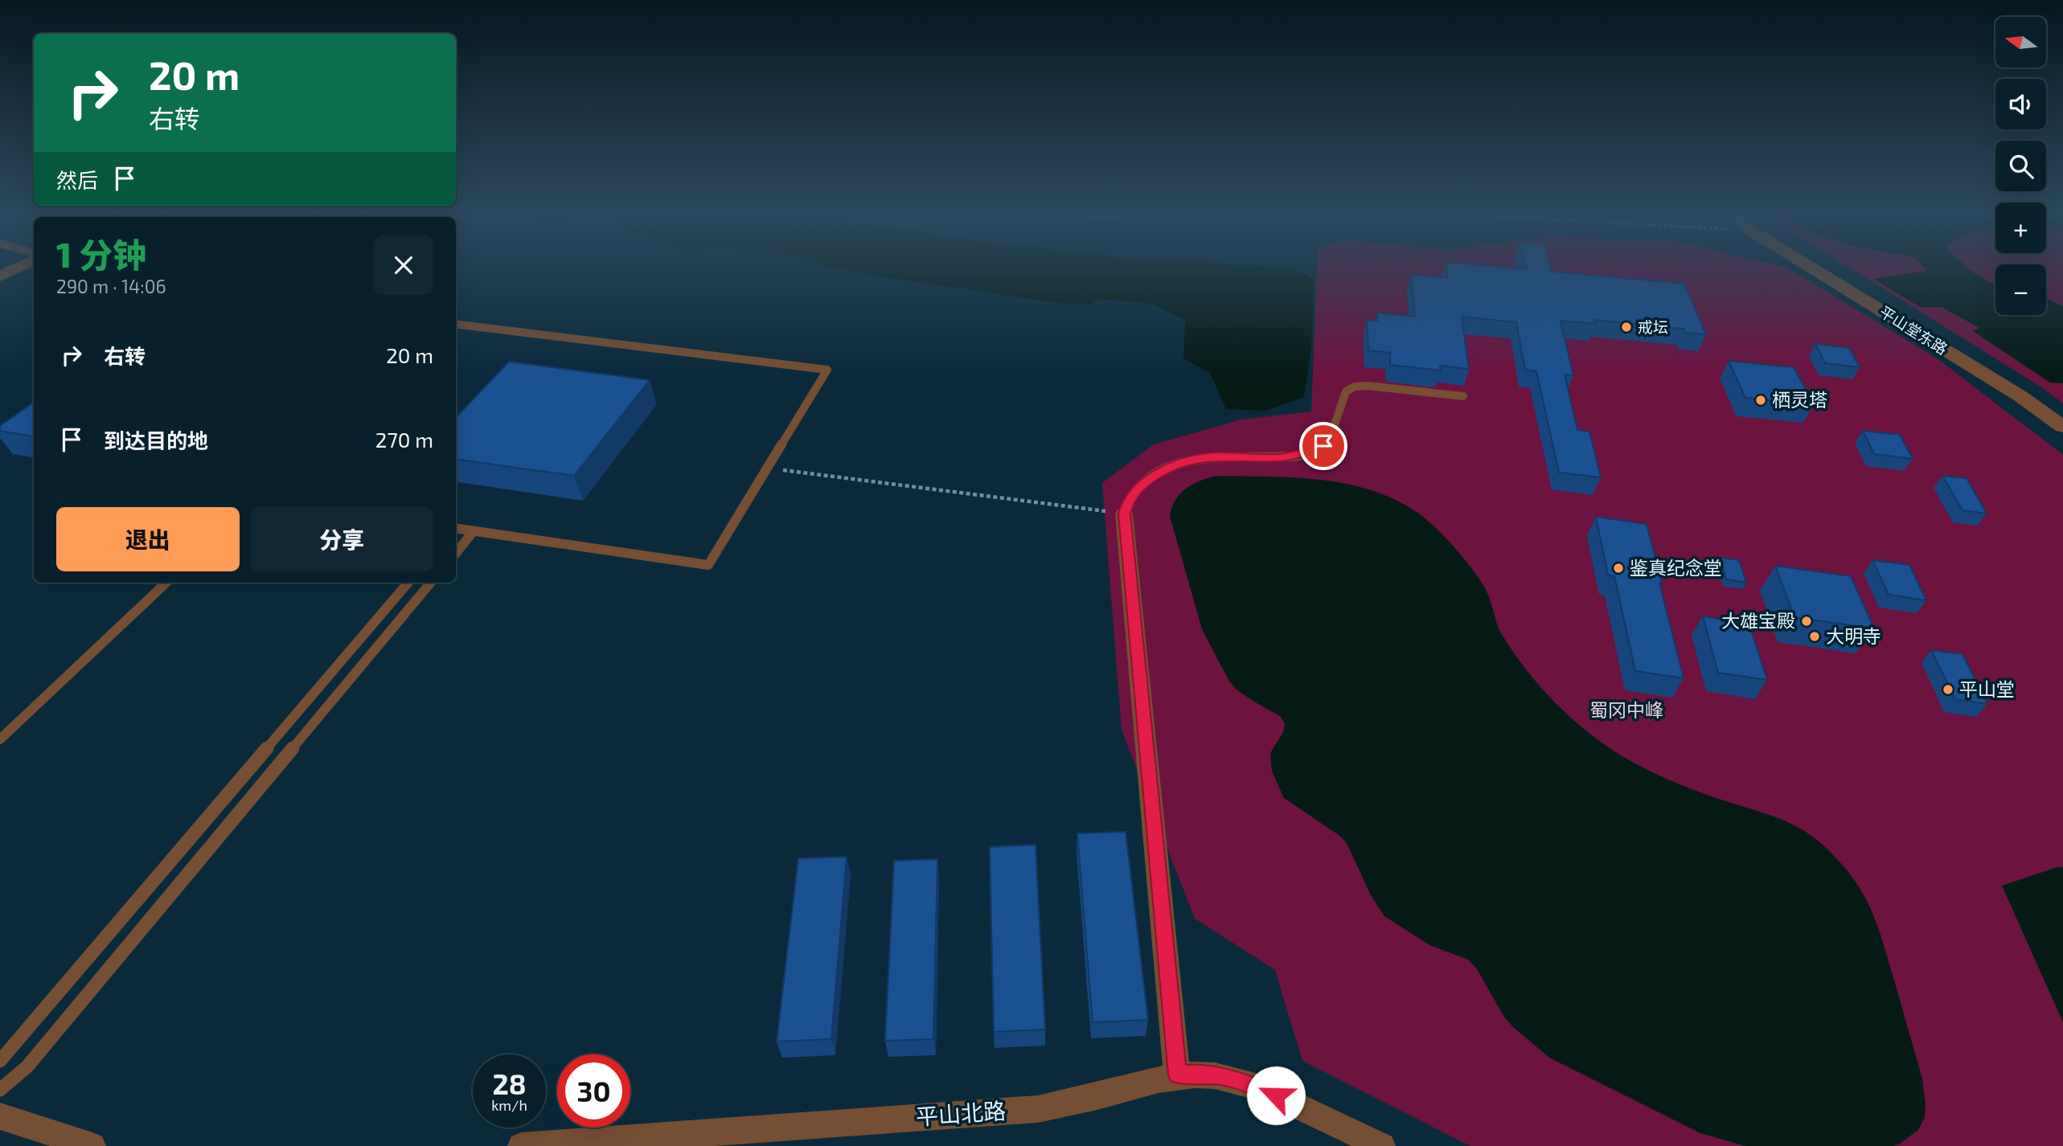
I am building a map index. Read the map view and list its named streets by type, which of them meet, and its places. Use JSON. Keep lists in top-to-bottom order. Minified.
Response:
{"streets":{"street":["平山堂东路","平山北路"]},"parks":["蜀冈中峰"],"places":["戒坛","栖灵塔","鉴真纪念堂","大雄宝殿","大明寺","平山堂"],"north":"left","page":{"map_buttons":["+","−"],"turn":["20 m","右转"],"then":"然后","heading":["1 分钟","290 m · 14:06"],"list":[{"name":"右转","value":"20 m"},{"name":"到达目的地","value":"270 m"}],"buttons":["退出","分享"],"speed":"28 km/h","limit":"30"}}
